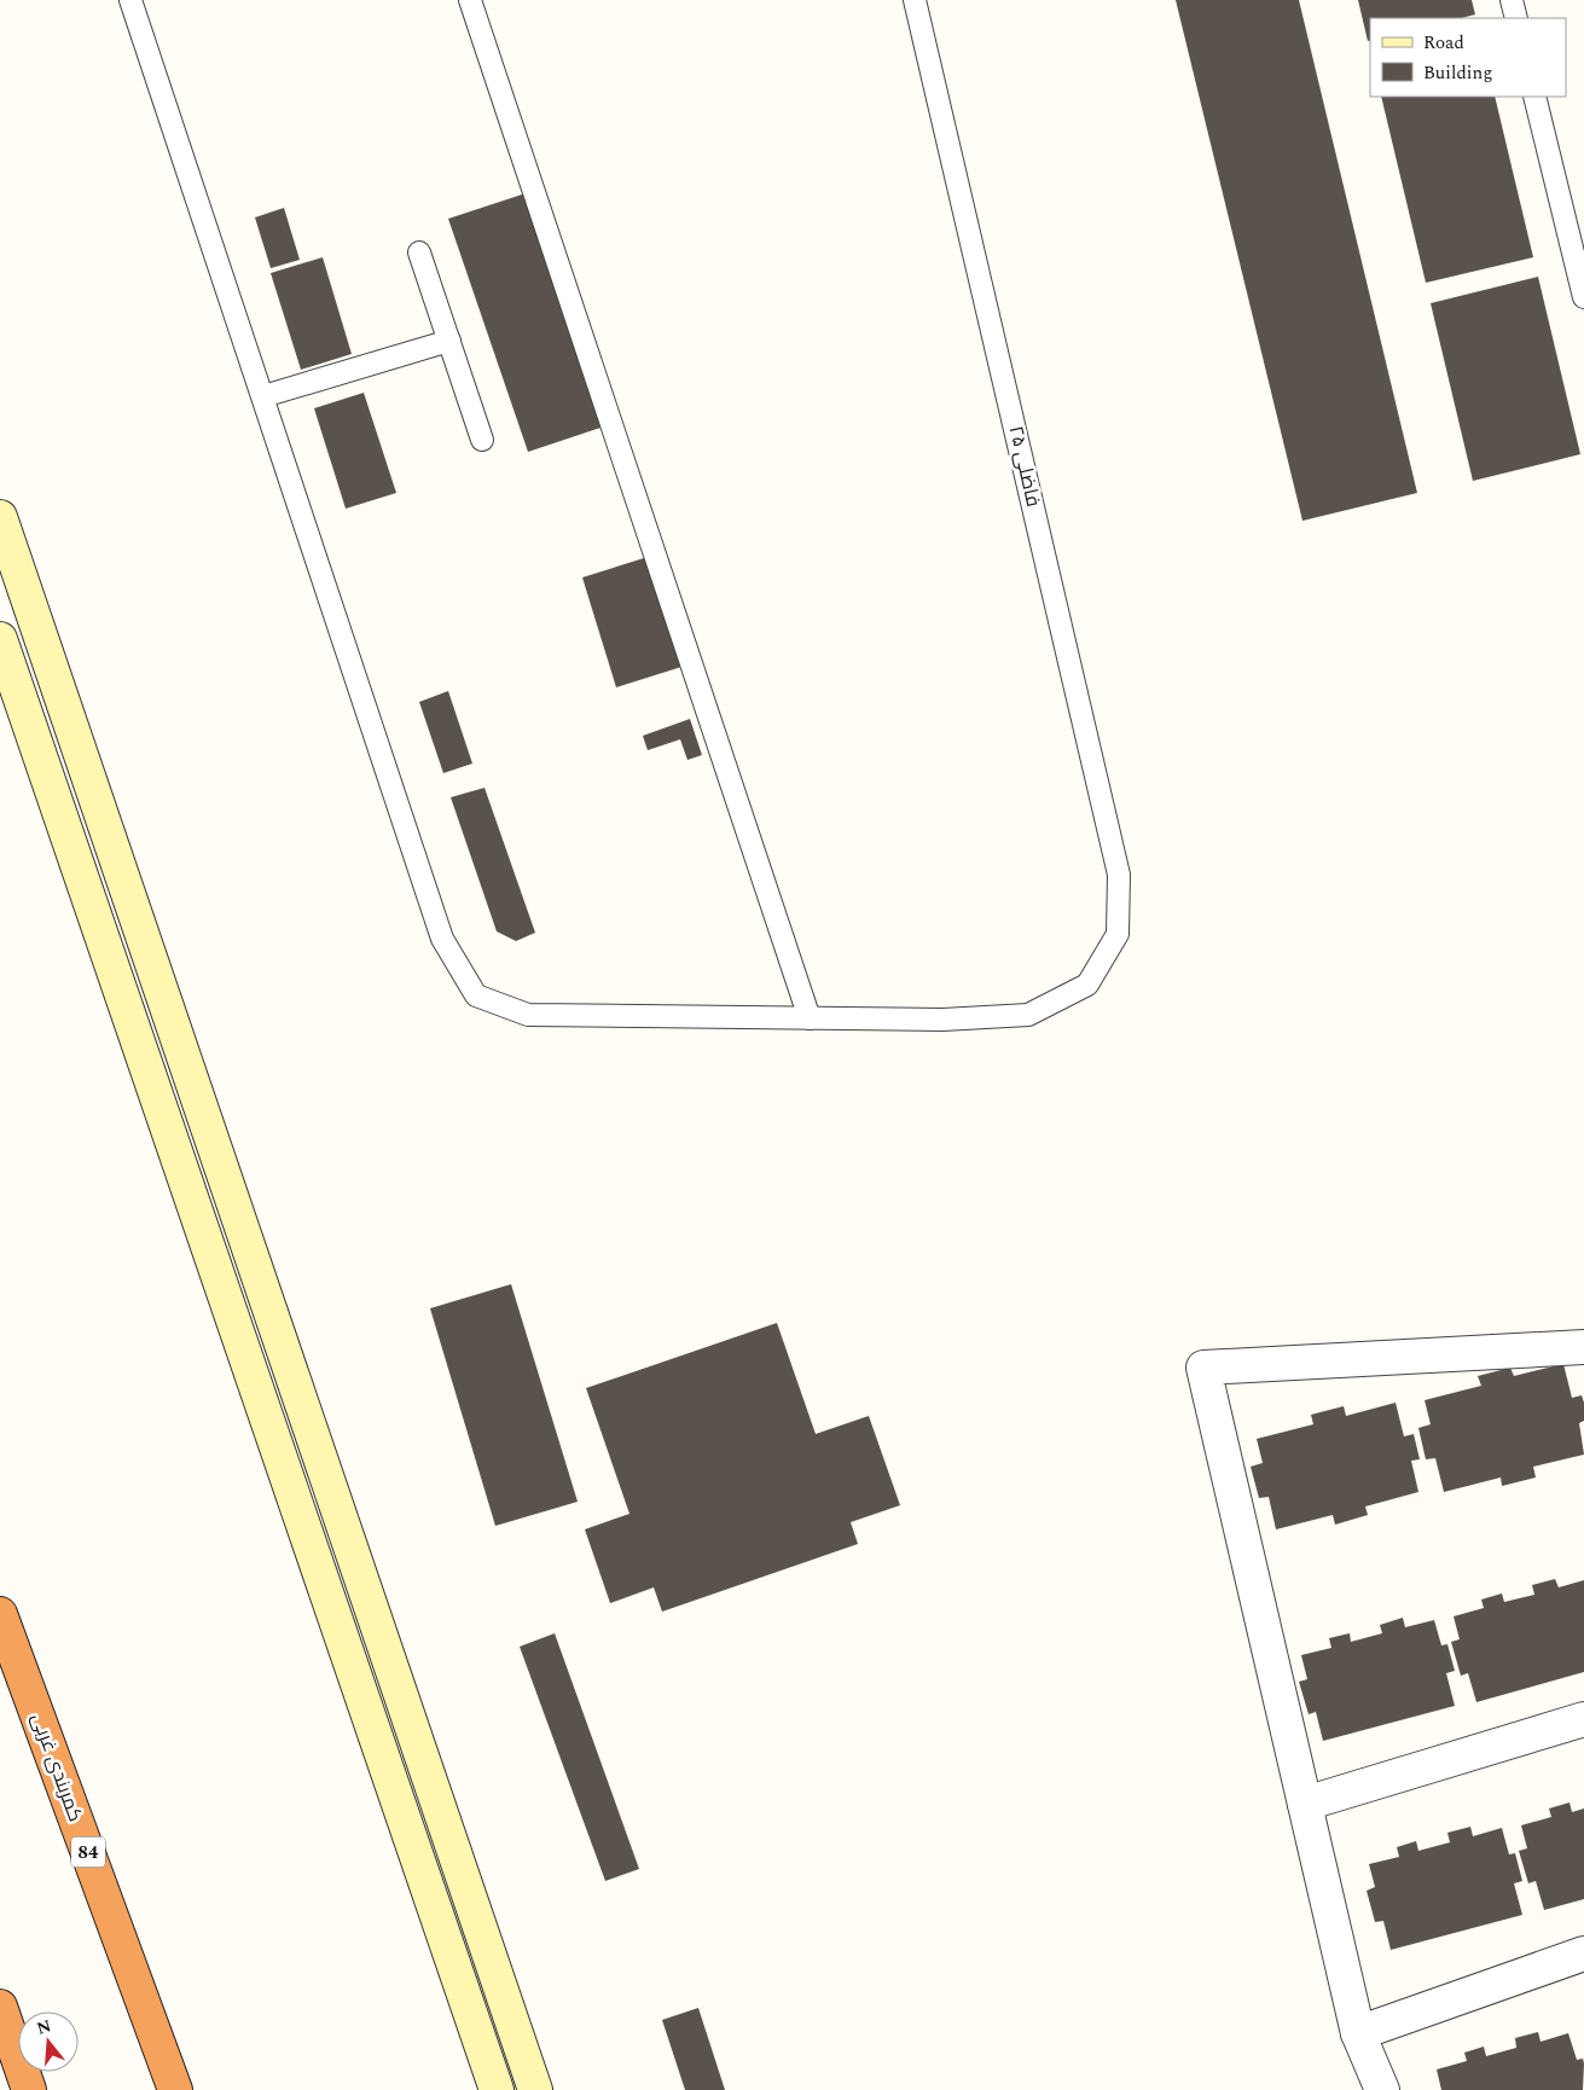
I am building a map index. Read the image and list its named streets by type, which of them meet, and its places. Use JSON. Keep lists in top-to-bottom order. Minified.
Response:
{"streets":{"highway":["کمربندی غربی","84"],"lane":["فاضلی ۲۵"]},"legend":["Road","Building"],"north":"top"}
